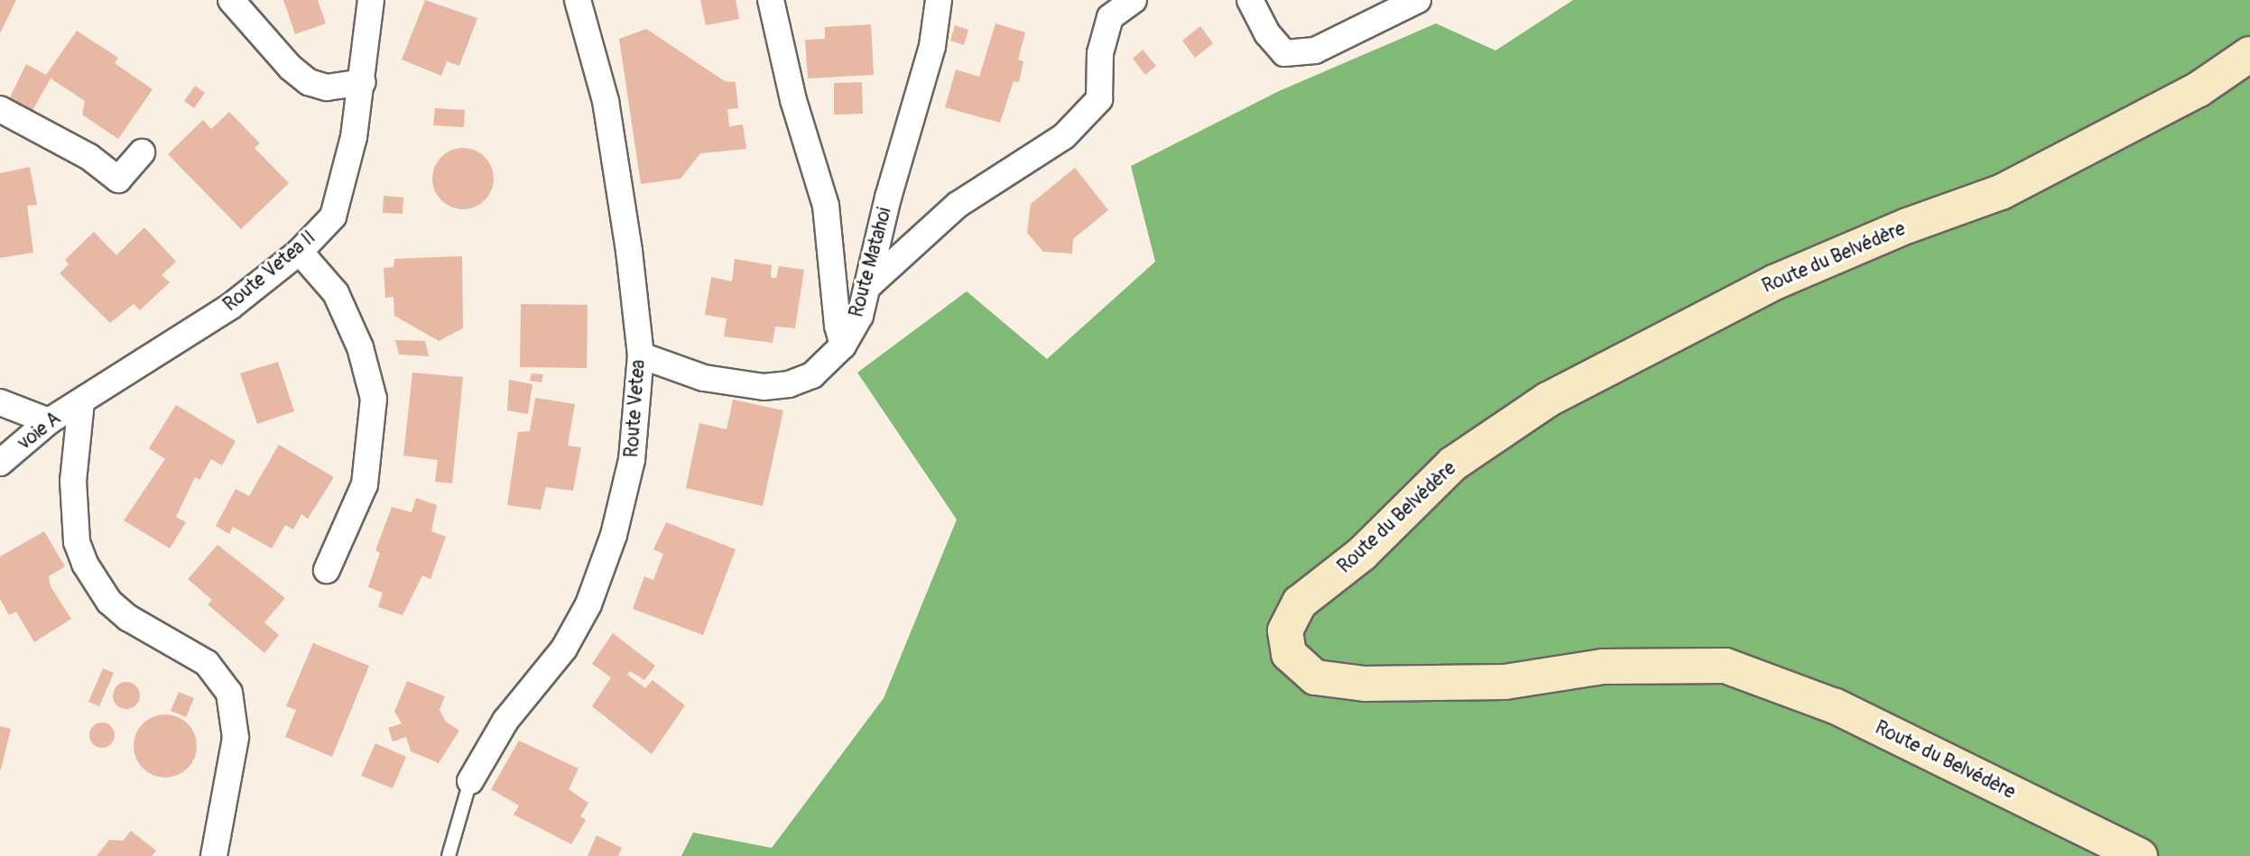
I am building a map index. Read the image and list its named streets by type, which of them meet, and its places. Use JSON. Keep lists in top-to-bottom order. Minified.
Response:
{"streets":{"street":["Route du Belvédère","Route Matahoi","Route Vetea II","Route Vetea","voie A"]},"crossings":[["Route Matahoi","Route Vetea"],["Route Vetea II","voie A"]]}
